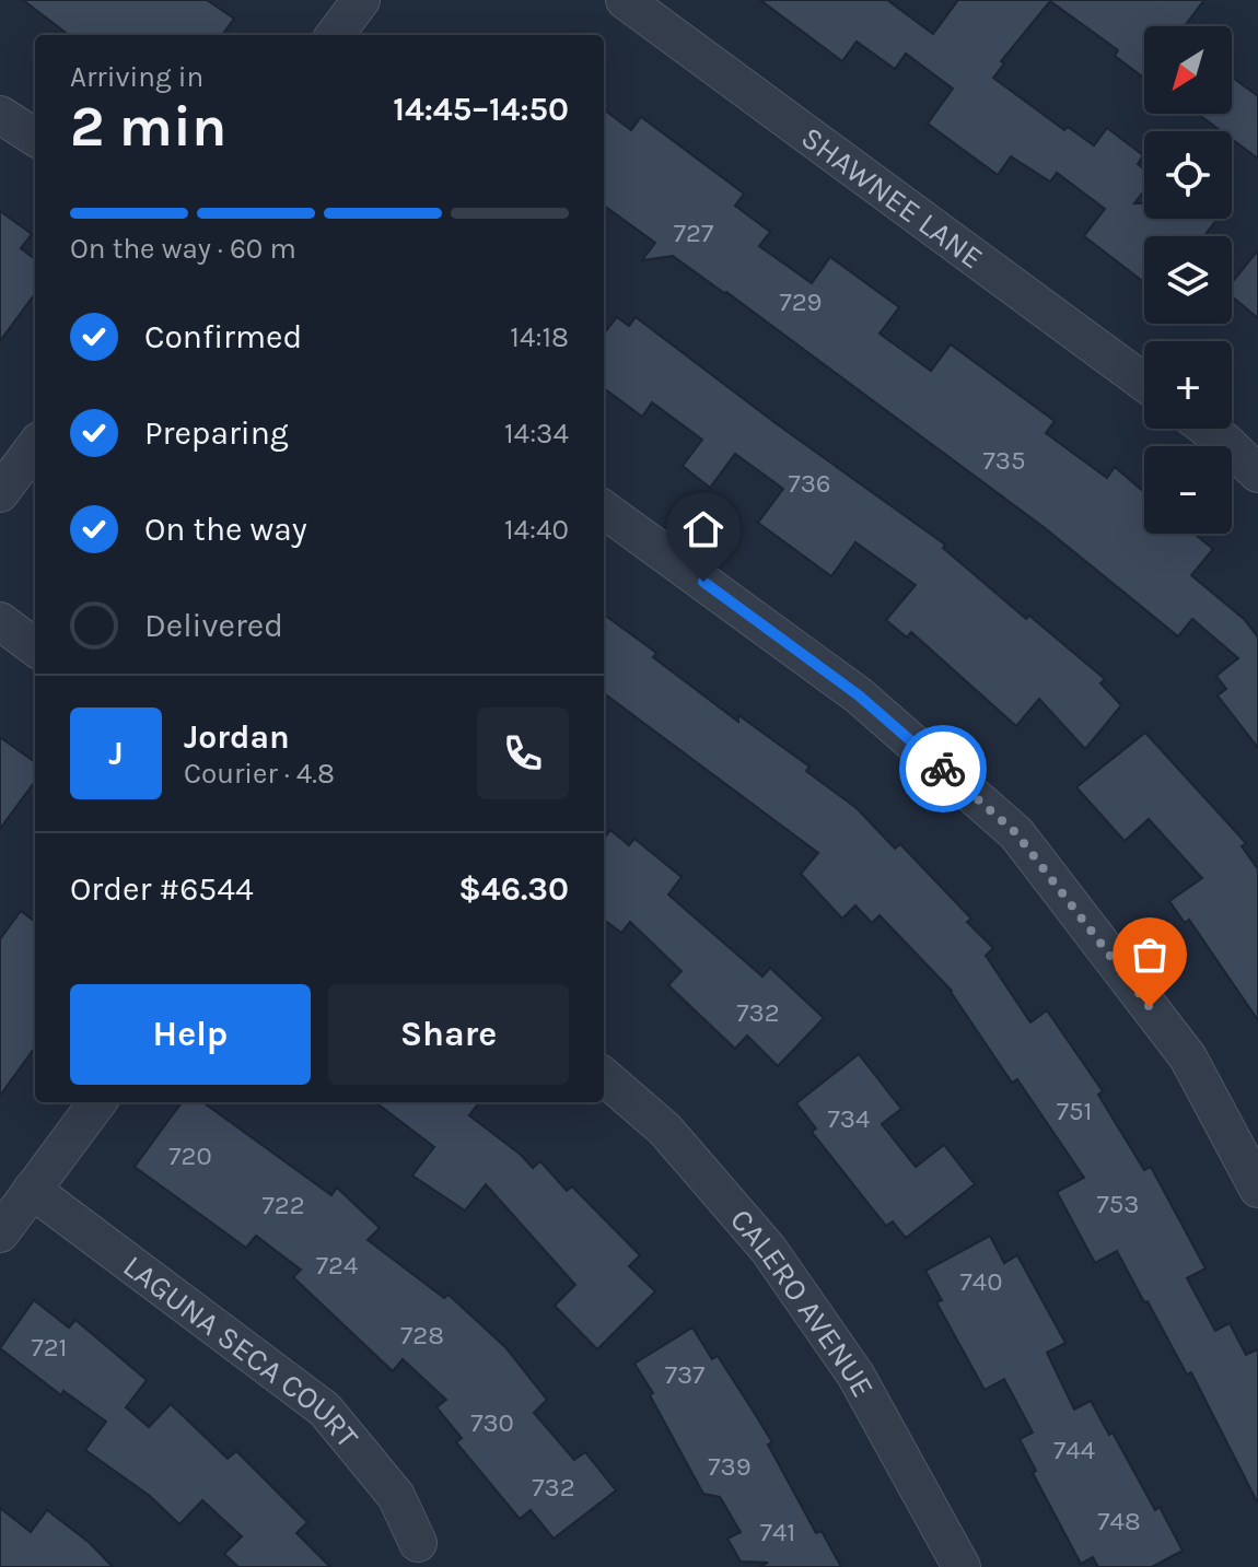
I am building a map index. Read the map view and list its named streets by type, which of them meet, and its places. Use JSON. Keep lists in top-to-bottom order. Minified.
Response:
{"streets":{"street":["SHAWNEE LANE","CALERO AVENUE","LAGUNA SECA COURT"]},"house_numbers":["727","729","735","736","732","751","734","720","753","722","724","740","728","721","737","730","744","739","732","748","741"],"north":"bottom left","page":{"map_buttons":["+","−"],"heading":["2 min","Arriving in","14:45–14:50"],"panel":["Jordan","Courier · 4.8","Order #6544","$46.30"],"bar":"On the way · 60 m","list":[["Confirmed","14:18"],["Preparing","14:34"],["On the way","14:40"],"Delivered"],"round":"J","buttons":["Help","Share"]}}
